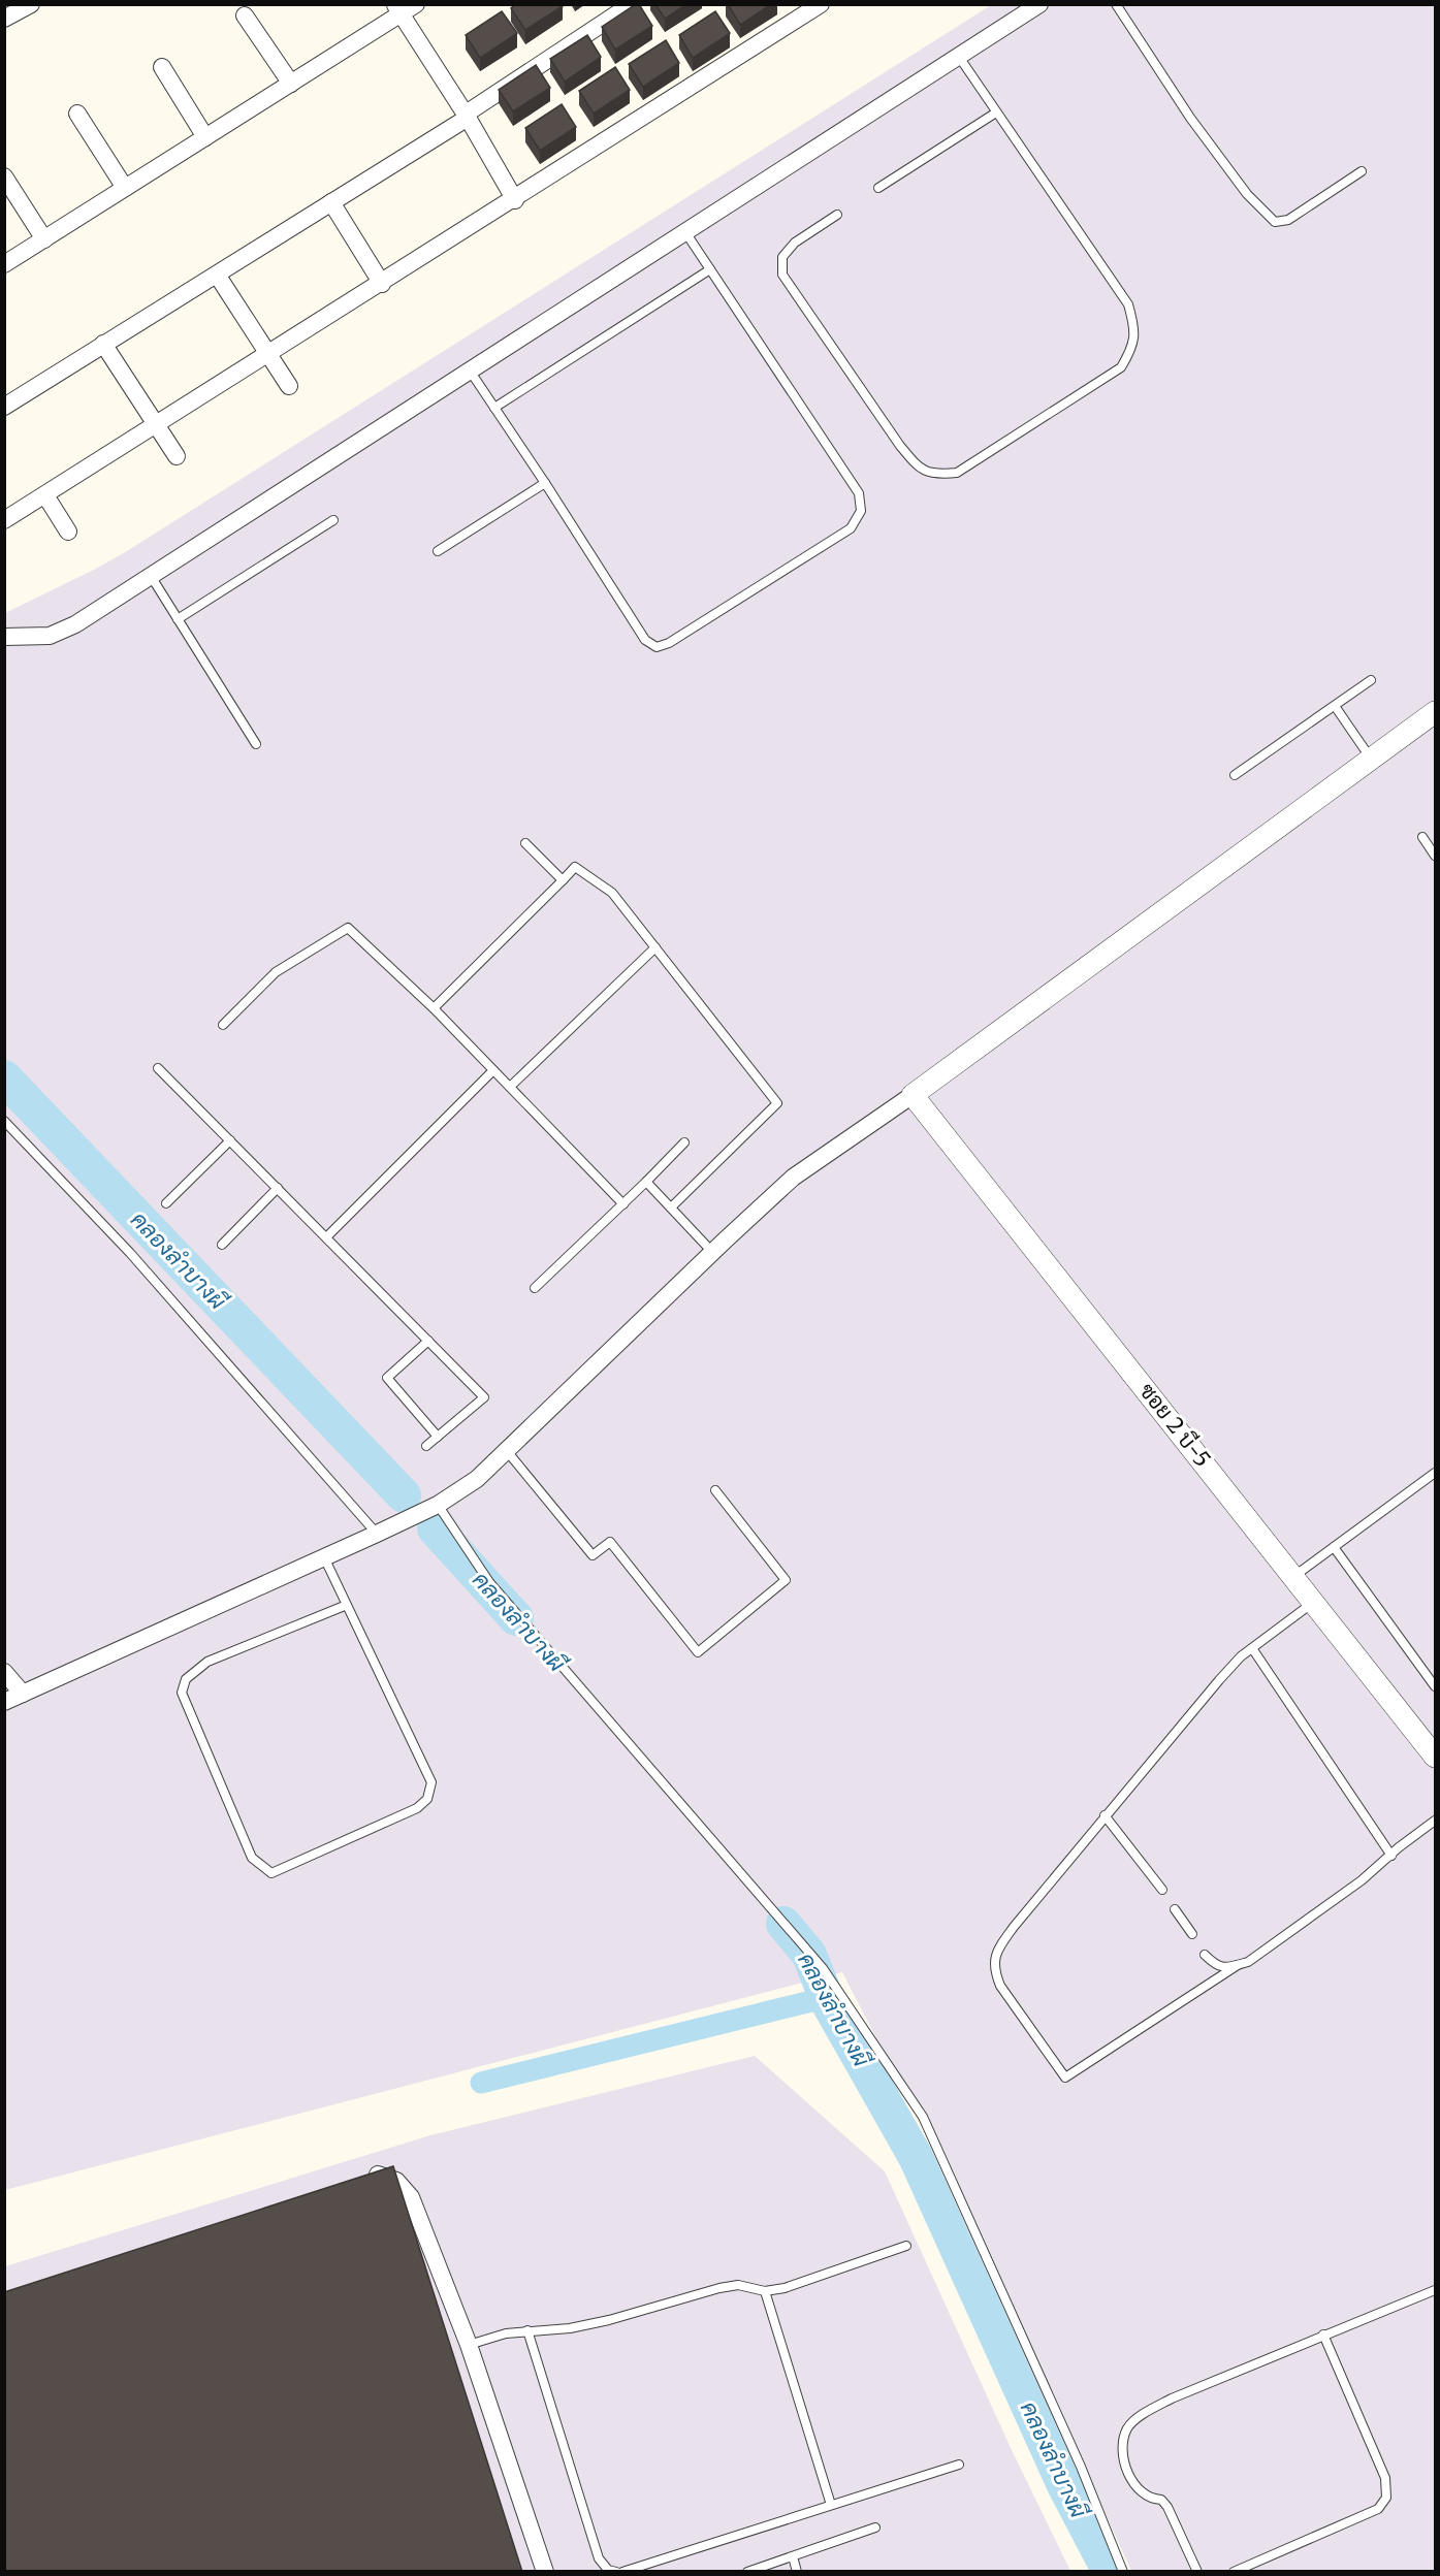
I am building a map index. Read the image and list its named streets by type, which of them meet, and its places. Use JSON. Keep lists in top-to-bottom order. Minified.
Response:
{"streets":{"street":["ซอย 2 บี-5"]},"water":["คลองลำบางผี"]}
